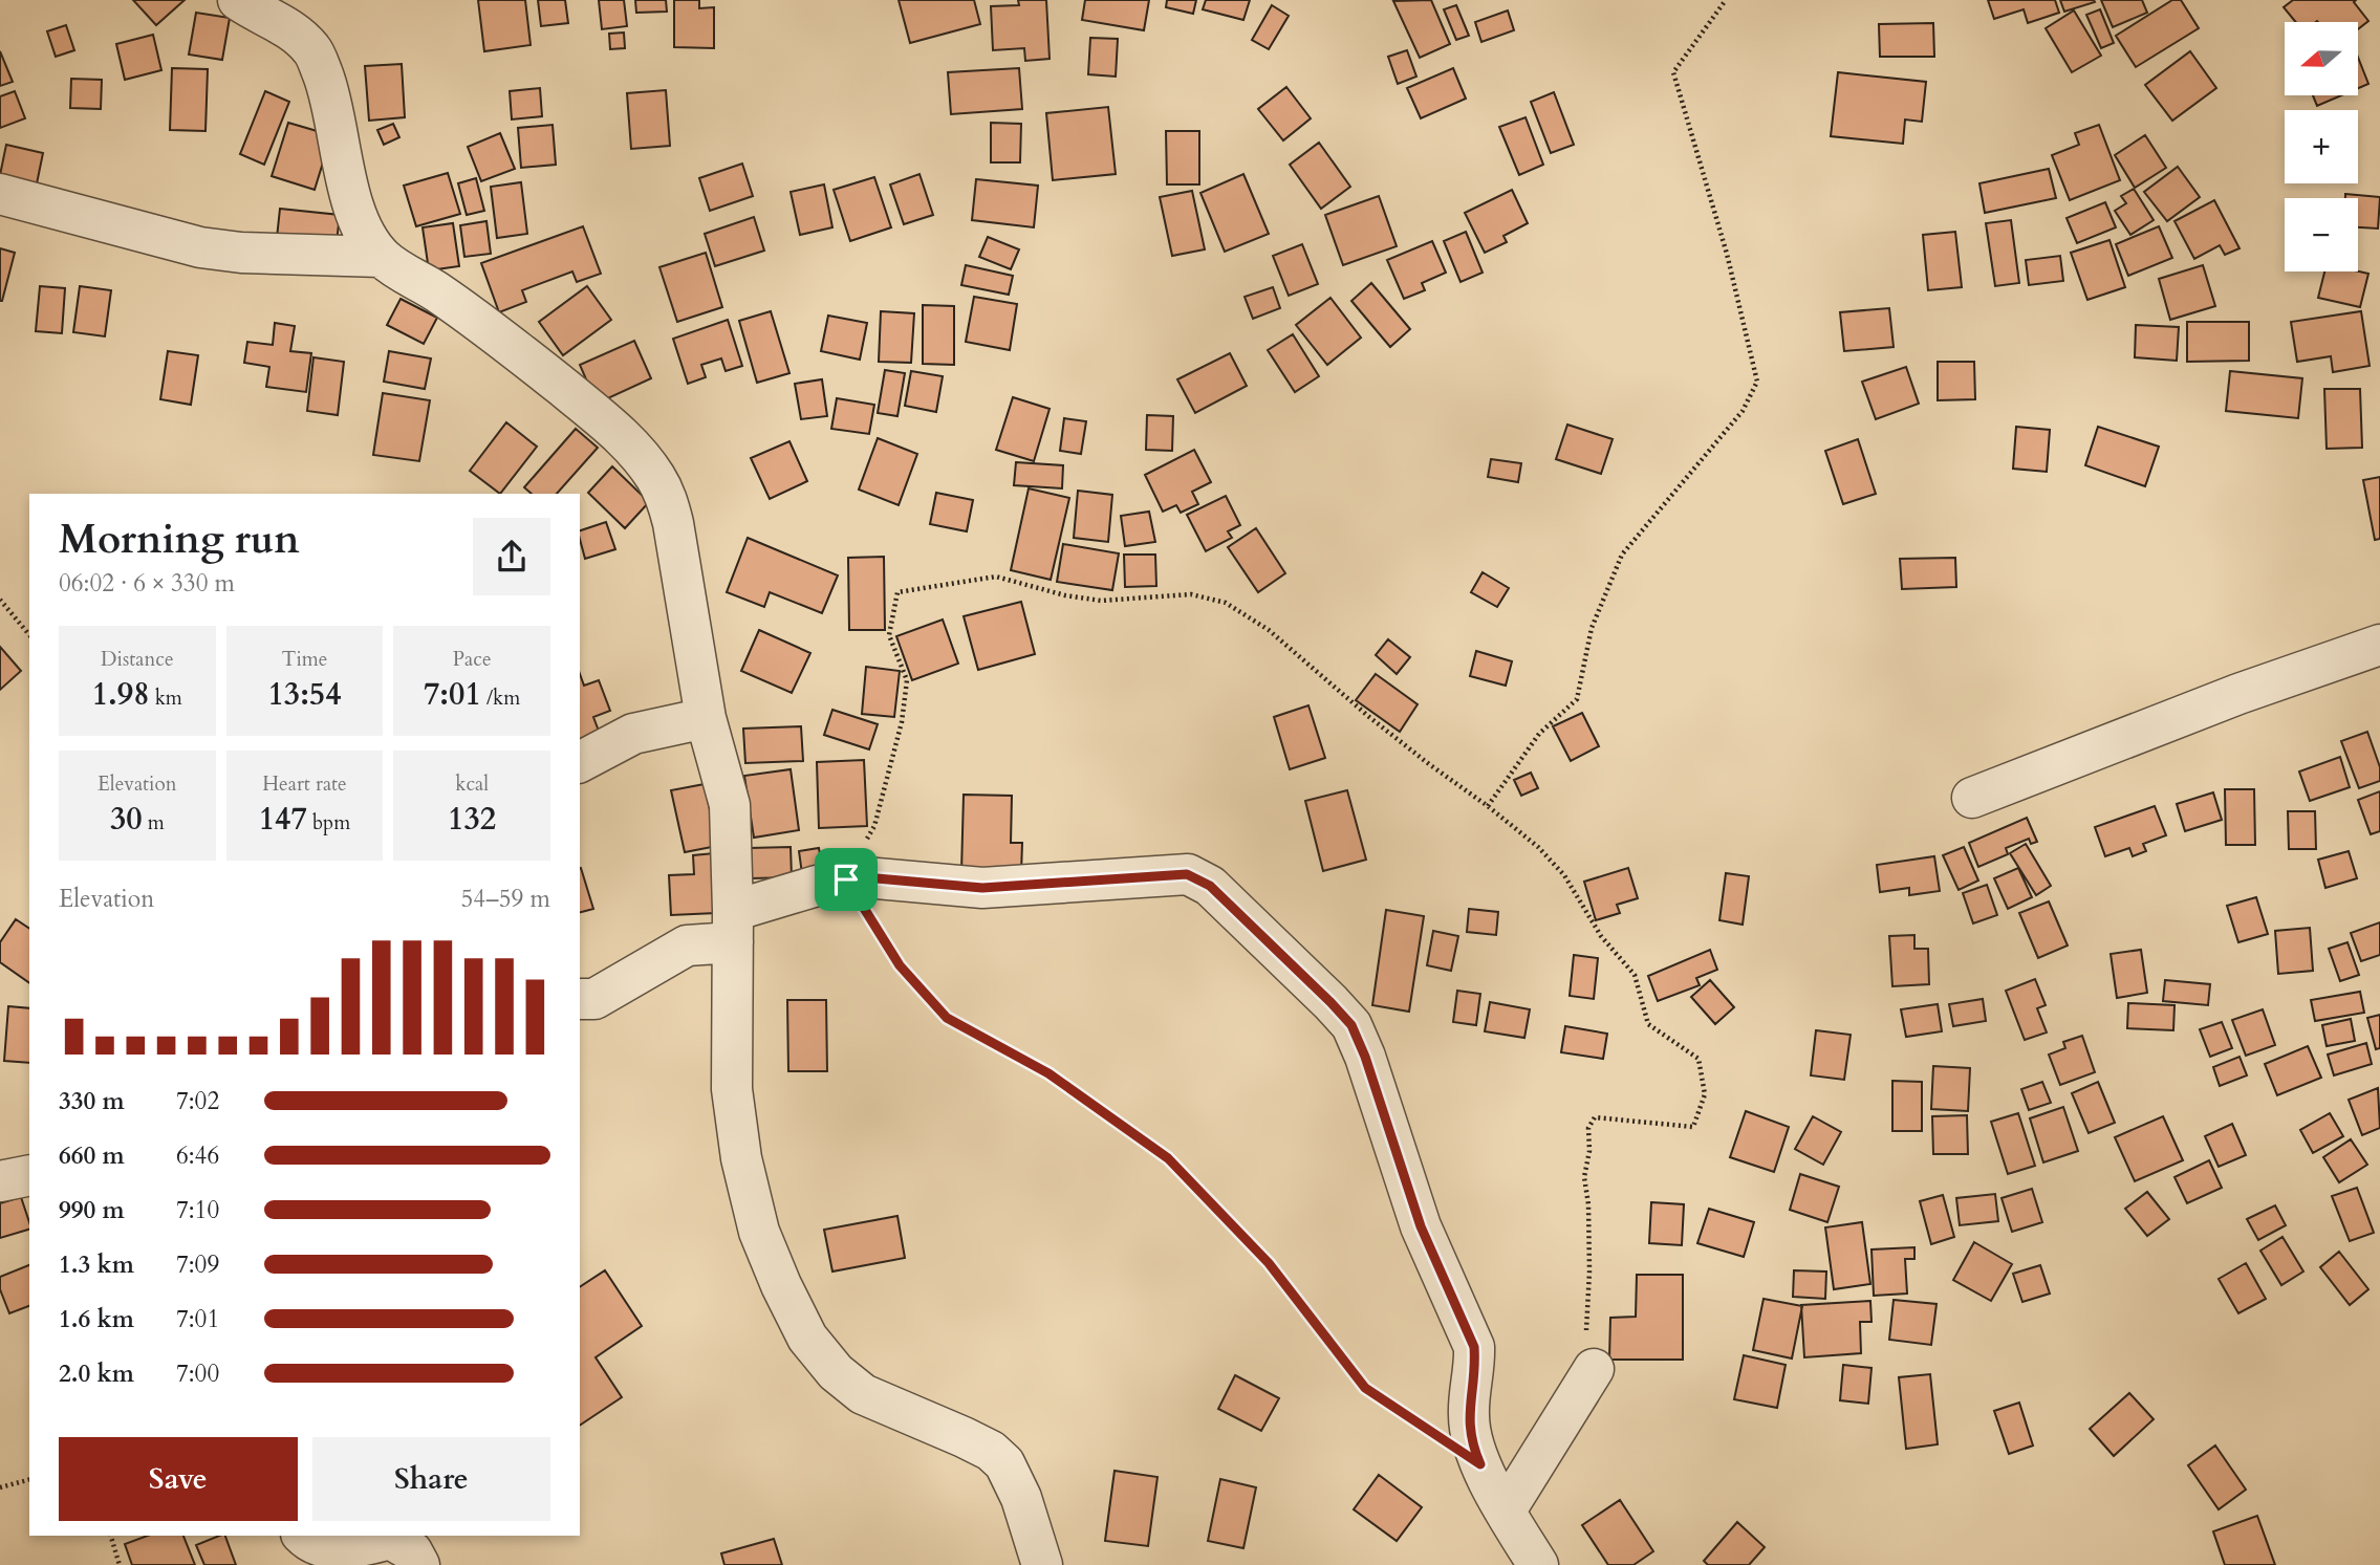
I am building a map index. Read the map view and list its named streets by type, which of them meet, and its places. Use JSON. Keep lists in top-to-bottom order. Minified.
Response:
{"north":"left","page":{"map_buttons":["+","−"],"heading":["Morning run","06:02 · 6 × 330 m"],"stats":[["Distance","1.98 km"],["Time","13:54"],["Pace","7:01 /km"],["Elevation","30 m"],["Heart rate","147 bpm"],["kcal","132"]],"chart":["Elevation","54–59 m"],"list":[{"name":"330 m","note":"7:02"},{"name":"660 m","note":"6:46"},{"name":"990 m","note":"7:10"},{"name":"1.3 km","note":"7:09"},{"name":"1.6 km","note":"7:01"},{"name":"2.0 km","note":"7:00"}],"buttons":["Save","Share"]}}
